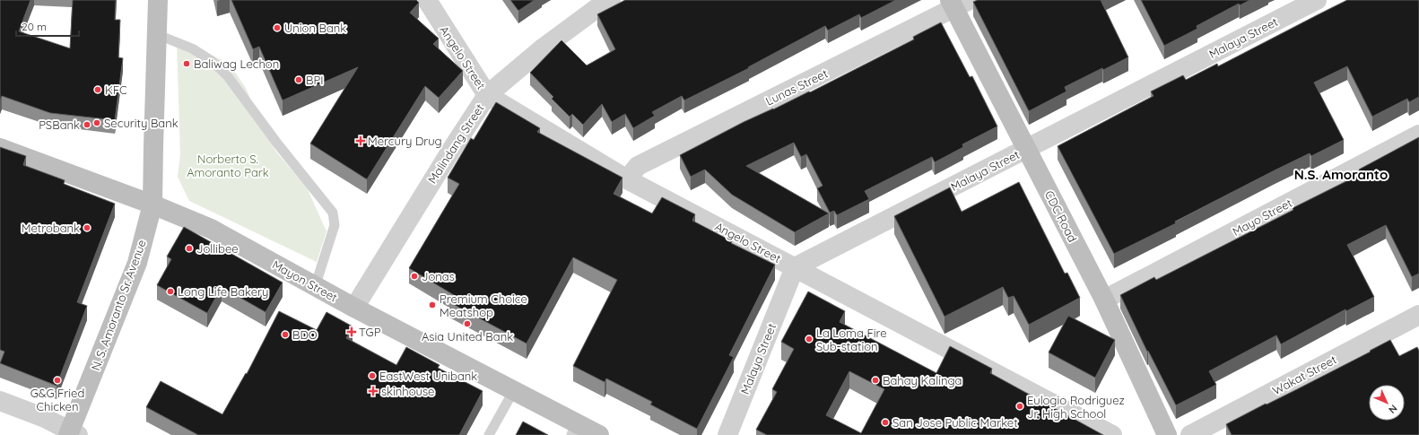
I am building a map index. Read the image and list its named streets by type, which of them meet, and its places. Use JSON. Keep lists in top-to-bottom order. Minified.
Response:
{"streets":{"street":["Malaya Street","Angelo Street","Lunas Street","Malindang Street","CDC Road","Mayo Street","Mayon Street","N. S. Amoranto Sr. Avenue","Wakat Street"]},"crossings":[["Malaya Street","Angelo Street"],["Malaya Street","CDC Road"],["Angelo Street","Lunas Street"],["Angelo Street","Malindang Street"],["Lunas Street","CDC Road"],["Malindang Street","Mayon Street"],["CDC Road","Mayo Street"],["Mayon Street","N. S. Amoranto Sr. Avenue"]],"districts":["N.S. Amoranto"],"parks":["Norberto S. Amoranto Park"],"places":{"other":["Union Bank","Baliwag Lechon","BPI","KFC","Security Bank","PSBank","Metrobank","Jollibee","Jonas","Long Life Bakery","Premium Choice Meatshop","Asia United Bank","BDO","La Loma Fire Sub-station","EastWest Unibank","G&G Fried Chicken","Bahay Kalinga","Eulogio Rodriguez Jr. High School","San Jose Public Market"],"health":["Mercury Drug","TGP","skinhouse"]},"scale_bar":"20 m","north":"bottom right"}
